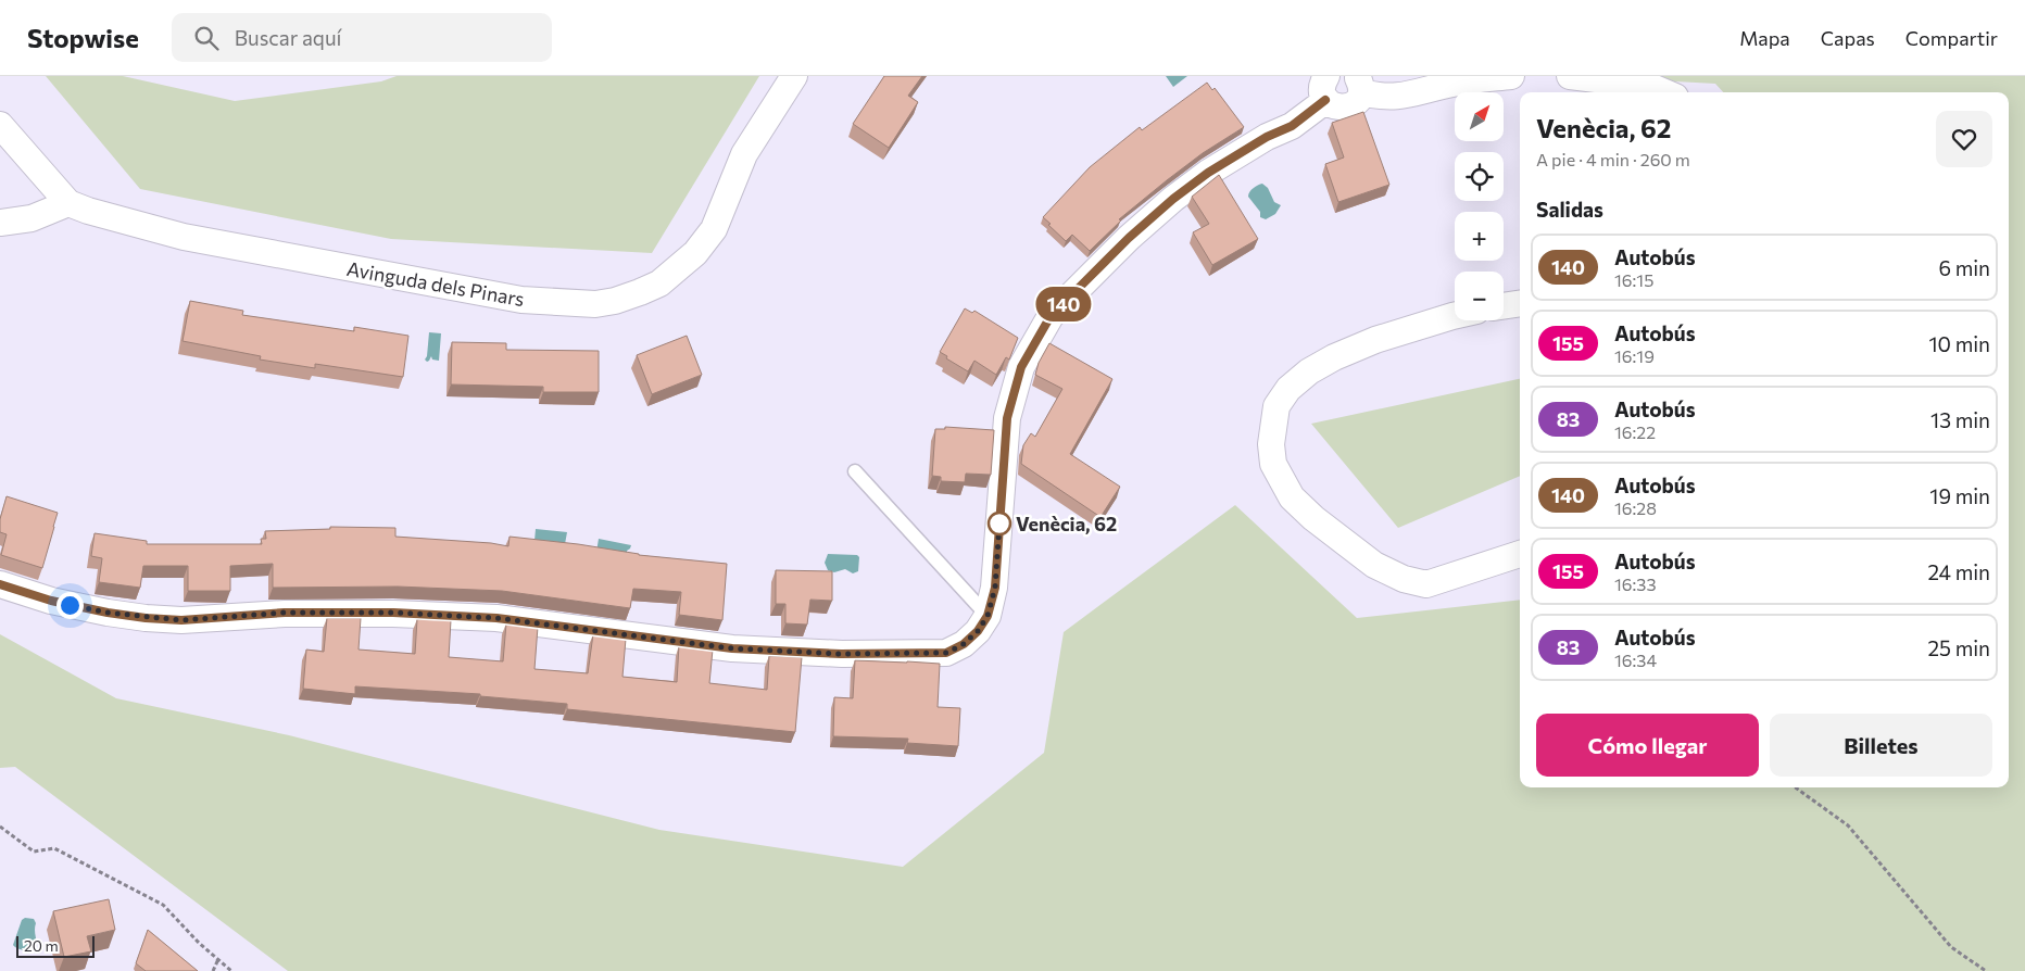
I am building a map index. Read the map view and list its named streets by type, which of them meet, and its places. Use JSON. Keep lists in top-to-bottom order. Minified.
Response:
{"streets":{"street":["Avinguda dels Pinars"]},"places":["Venècia, 62"],"lines":["bus line 140"],"scale_bar":"20 m","north":"top right","page":{"header":"Stopwise","search":"Buscar aquí","nav":["Mapa","Capas","Compartir"],"on_map":"140","map_buttons":["+","−"],"heading":[["Venècia, 62","A pie · 4 min · 260 m"],"Salidas"],"list":[{"mark":"140","name":"Autobús","note":"16:15","value":"6 min"},{"mark":"155","name":"Autobús","note":"16:19","value":"10 min"},{"mark":"83","name":"Autobús","note":"16:22","value":"13 min"},{"mark":"140","name":"Autobús","note":"16:28","value":"19 min"},{"mark":"155","name":"Autobús","note":"16:33","value":"24 min"},{"mark":"83","name":"Autobús","note":"16:34","value":"25 min"}],"buttons":["Cómo llegar","Billetes"],"scale":"20 m"}}
